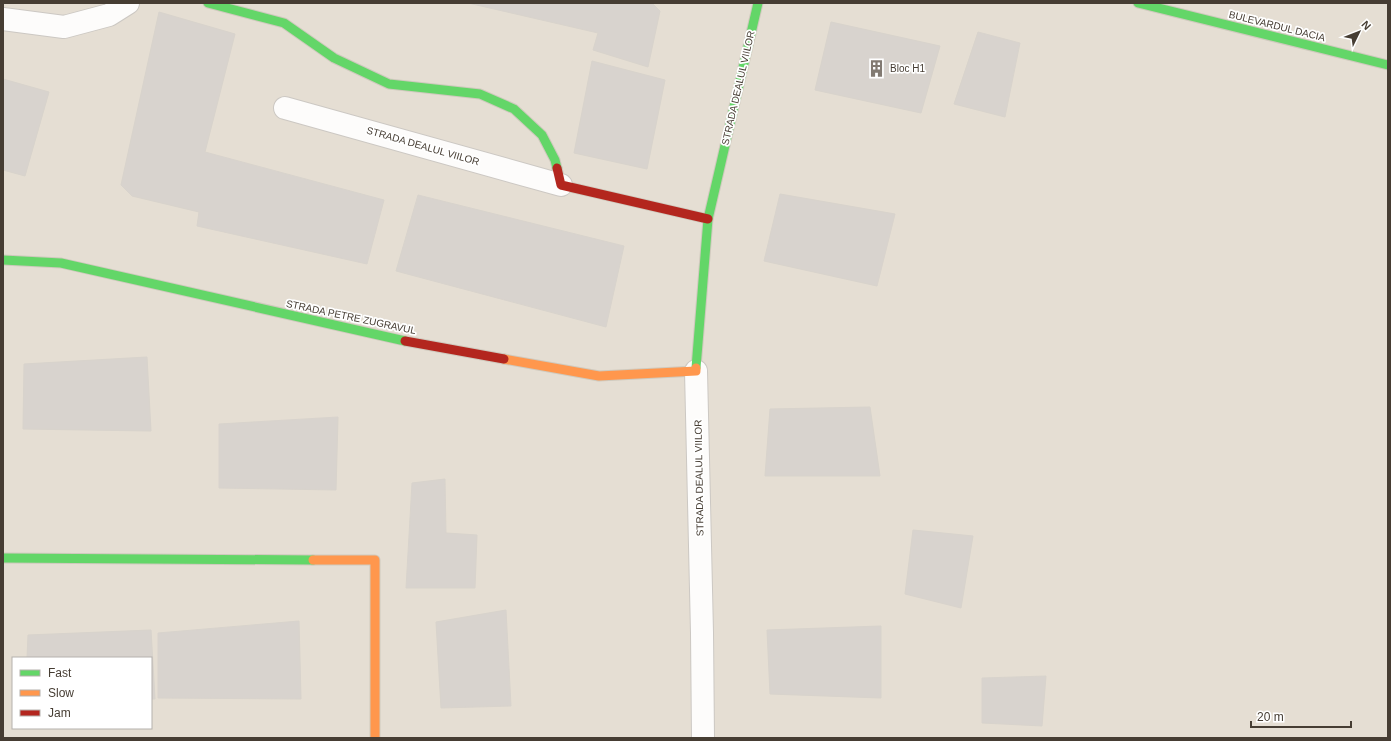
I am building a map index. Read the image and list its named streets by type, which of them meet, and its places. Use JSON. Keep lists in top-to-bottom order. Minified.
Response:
{"streets":{"street":["BULEVARDUL DACIA","STRADA DEALUL VIILOR","STRADA PETRE ZUGRAVUL"]},"crossings":[["STRADA DEALUL VIILOR","STRADA PETRE ZUGRAVUL"]],"places":{"building":["Bloc H1"]},"legend":["Fast","Slow","Jam"],"scale_bar":"20 m","north":"top right"}
